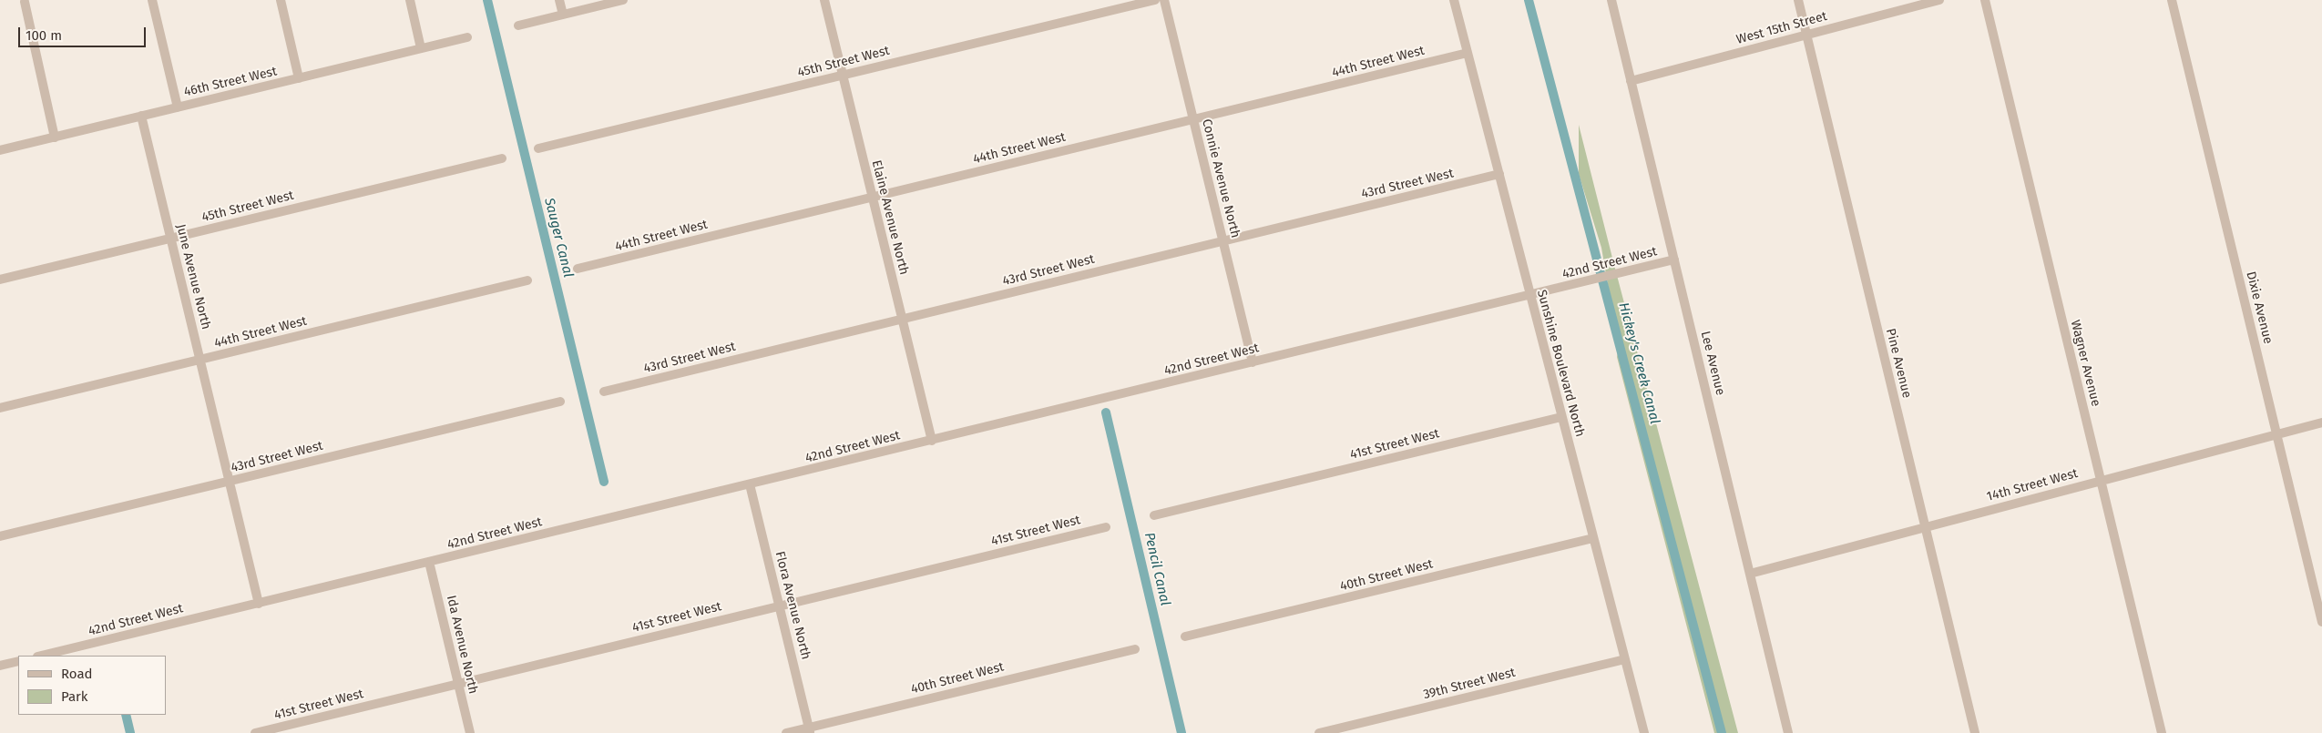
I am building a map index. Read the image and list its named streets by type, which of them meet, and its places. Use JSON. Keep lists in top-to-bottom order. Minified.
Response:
{"streets":{"street":["West 15th Street","45th Street West","44th Street West","46th Street West","Connie Avenue North","43rd Street West","Elaine Avenue North","42nd Street West","June Avenue North","Dixie Avenue","Sunshine Boulevard North","Lee Avenue","Pine Avenue","Wagner Avenue","41st Street West","14th Street West","40th Street West","Flora Avenue North","Ida Avenue North","39th Street West"]},"crossings":[["West 15th Street","Lee Avenue"],["West 15th Street","Pine Avenue"],["45th Street West","Elaine Avenue North"],["45th Street West","June Avenue North"],["44th Street West","Connie Avenue North"],["44th Street West","Elaine Avenue North"],["44th Street West","June Avenue North"],["44th Street West","Sunshine Boulevard North"],["46th Street West","June Avenue North"],["Connie Avenue North","43rd Street West"],["Connie Avenue North","42nd Street West"],["43rd Street West","Elaine Avenue North"],["43rd Street West","June Avenue North"],["43rd Street West","Sunshine Boulevard North"],["Elaine Avenue North","42nd Street West"],["42nd Street West","June Avenue North"],["42nd Street West","Sunshine Boulevard North"],["42nd Street West","Lee Avenue"],["42nd Street West","Flora Avenue North"],["42nd Street West","Ida Avenue North"],["Dixie Avenue","14th Street West"],["Sunshine Boulevard North","41st Street West"],["Sunshine Boulevard North","40th Street West"],["Sunshine Boulevard North","39th Street West"],["Lee Avenue","14th Street West"],["Pine Avenue","14th Street West"],["Wagner Avenue","14th Street West"],["41st Street West","Flora Avenue North"],["41st Street West","Ida Avenue North"],["40th Street West","Flora Avenue North"]],"water":["Sauger Canal","Hickey's Creek Canal","Pencil Canal"],"legend":["Road","Park"],"scale_bar":"100 m"}
